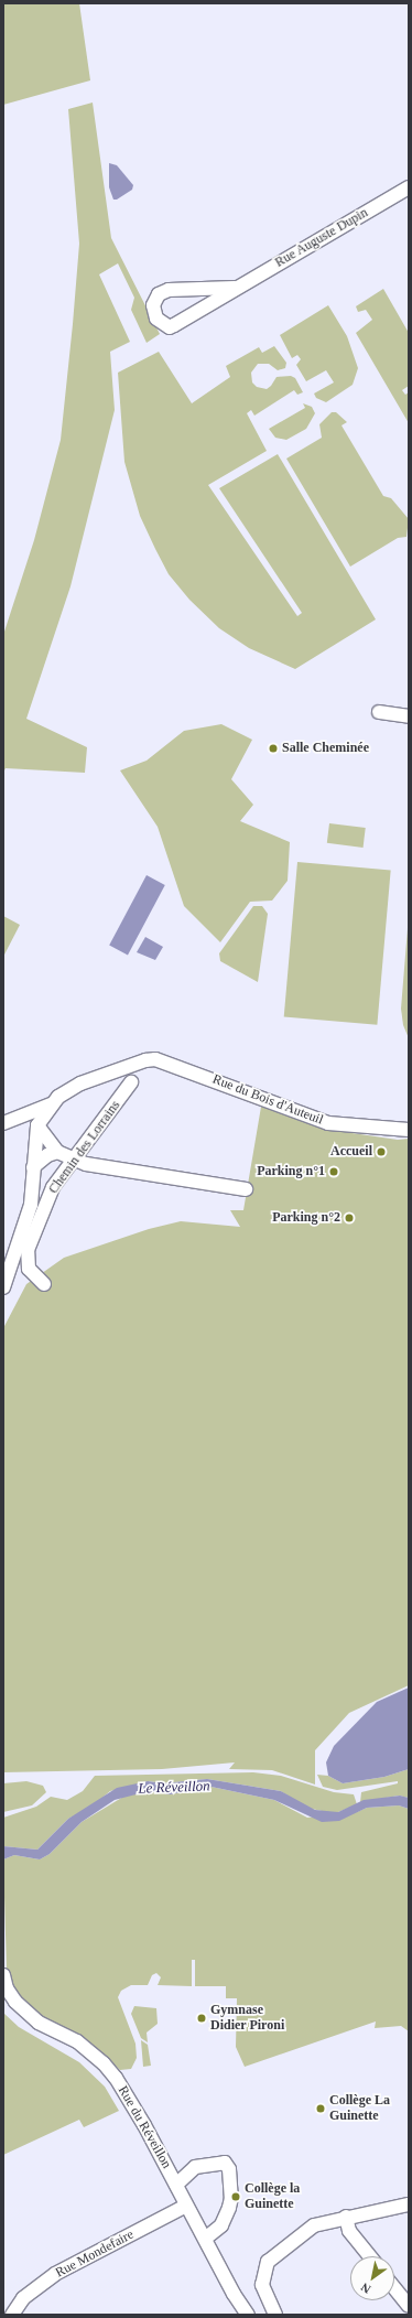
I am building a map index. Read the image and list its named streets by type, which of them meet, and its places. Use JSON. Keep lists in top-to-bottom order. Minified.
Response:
{"streets":{"street":["Rue Auguste Dupin","Rue du Bois d'Auteuil","Chemin des Lorrains","Rue du Réveillon","Rue Mondefaire"]},"crossings":[["Rue du Réveillon","Rue Mondefaire"]],"water":["Le Réveillon"],"places":["Salle Cheminée","Accueil","Parking n°1","Parking n°2","Gymnase Didier Pironi","Collège La Guinette","Collège la Guinette"],"north":"bottom left"}
